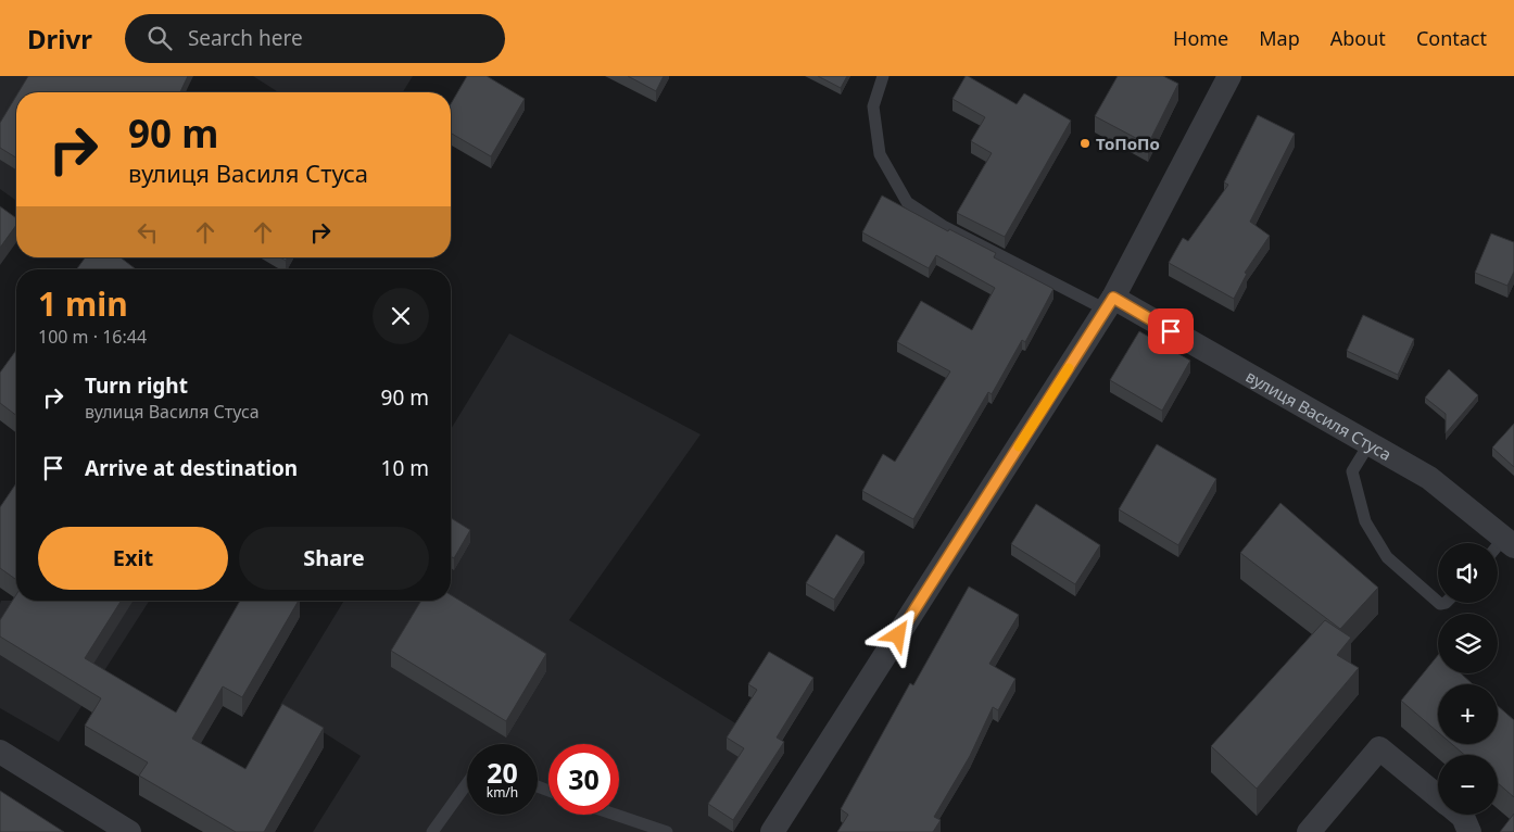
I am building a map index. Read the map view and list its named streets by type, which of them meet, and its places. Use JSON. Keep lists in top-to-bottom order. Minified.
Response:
{"streets":{"street":["вулиця Василя Стуса"]},"places":["ТоПоПо"],"page":{"header":"Drivr","search":"Search here","nav":["Home","Map","About","Contact"],"turn":["90 m","вулиця Василя Стуса"],"heading":["1 min","100 m · 16:44"],"list":[{"name":"Turn right","note":"вулиця Василя Стуса","value":"90 m"},{"name":"Arrive at destination","value":"10 m"}],"buttons":["Exit","Share"],"map_buttons":["+","−"],"speed":"20 km/h","limit":"30"}}
